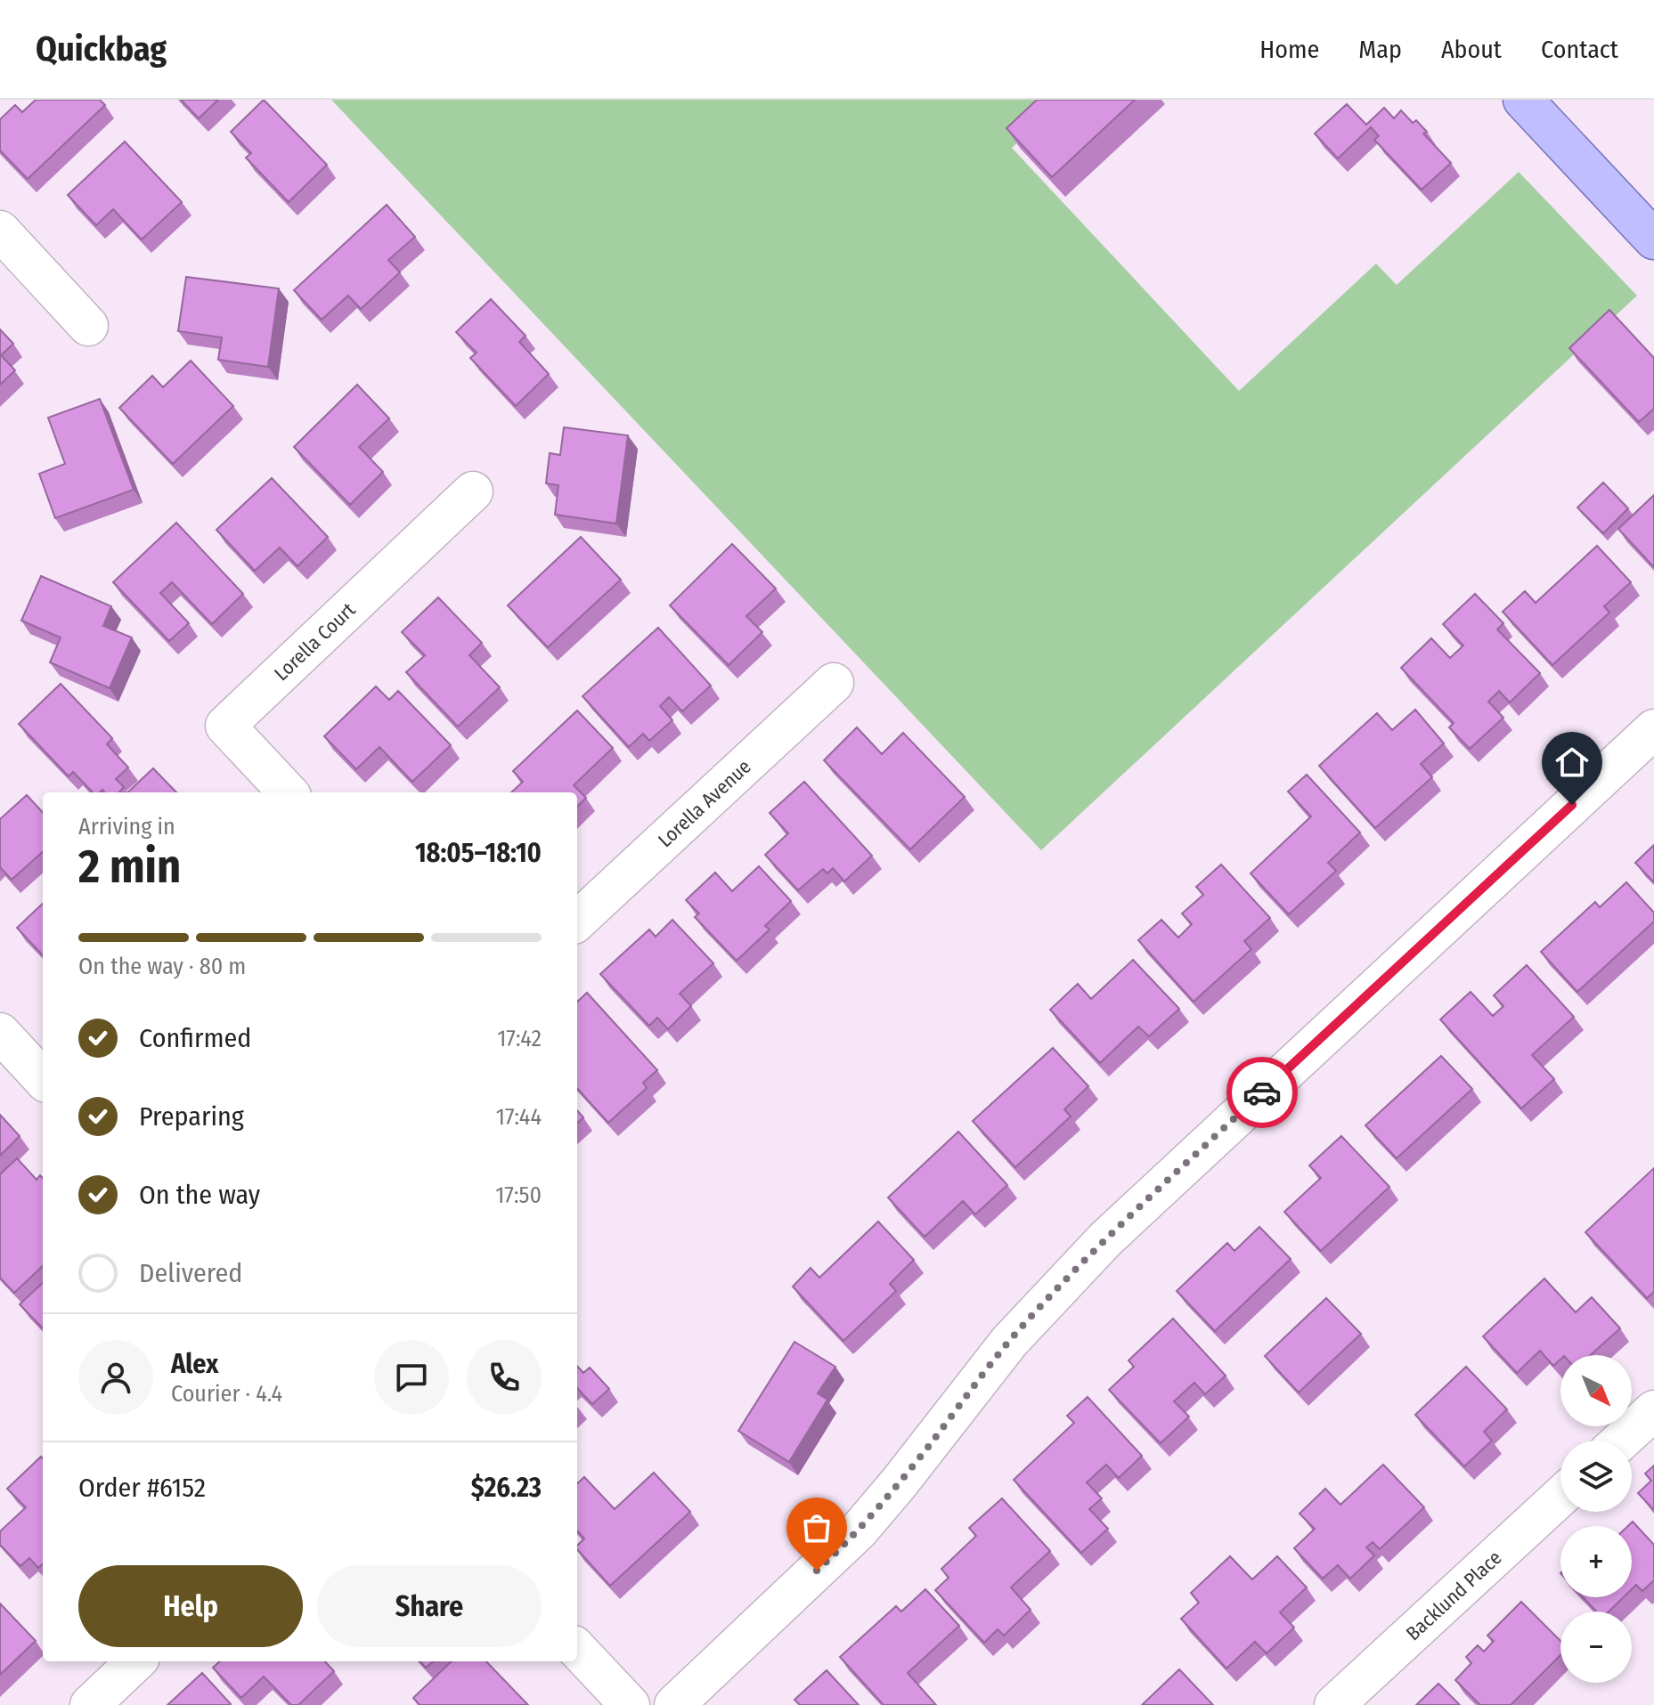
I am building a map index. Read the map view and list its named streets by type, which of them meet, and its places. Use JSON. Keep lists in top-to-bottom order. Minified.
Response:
{"streets":{"street":["Lorella Court","Lorella Avenue","Backlund Place"]},"north":"bottom right","page":{"header":"Quickbag","nav":["Home","Map","About","Contact"],"heading":["2 min","Arriving in","18:05–18:10"],"panel":["Alex","Courier · 4.4","Order #6152","$26.23"],"bar":"On the way · 80 m","list":[["Confirmed","17:42"],["Preparing","17:44"],["On the way","17:50"],"Delivered"],"map_buttons":["+","−"],"buttons":["Help","Share"]}}
